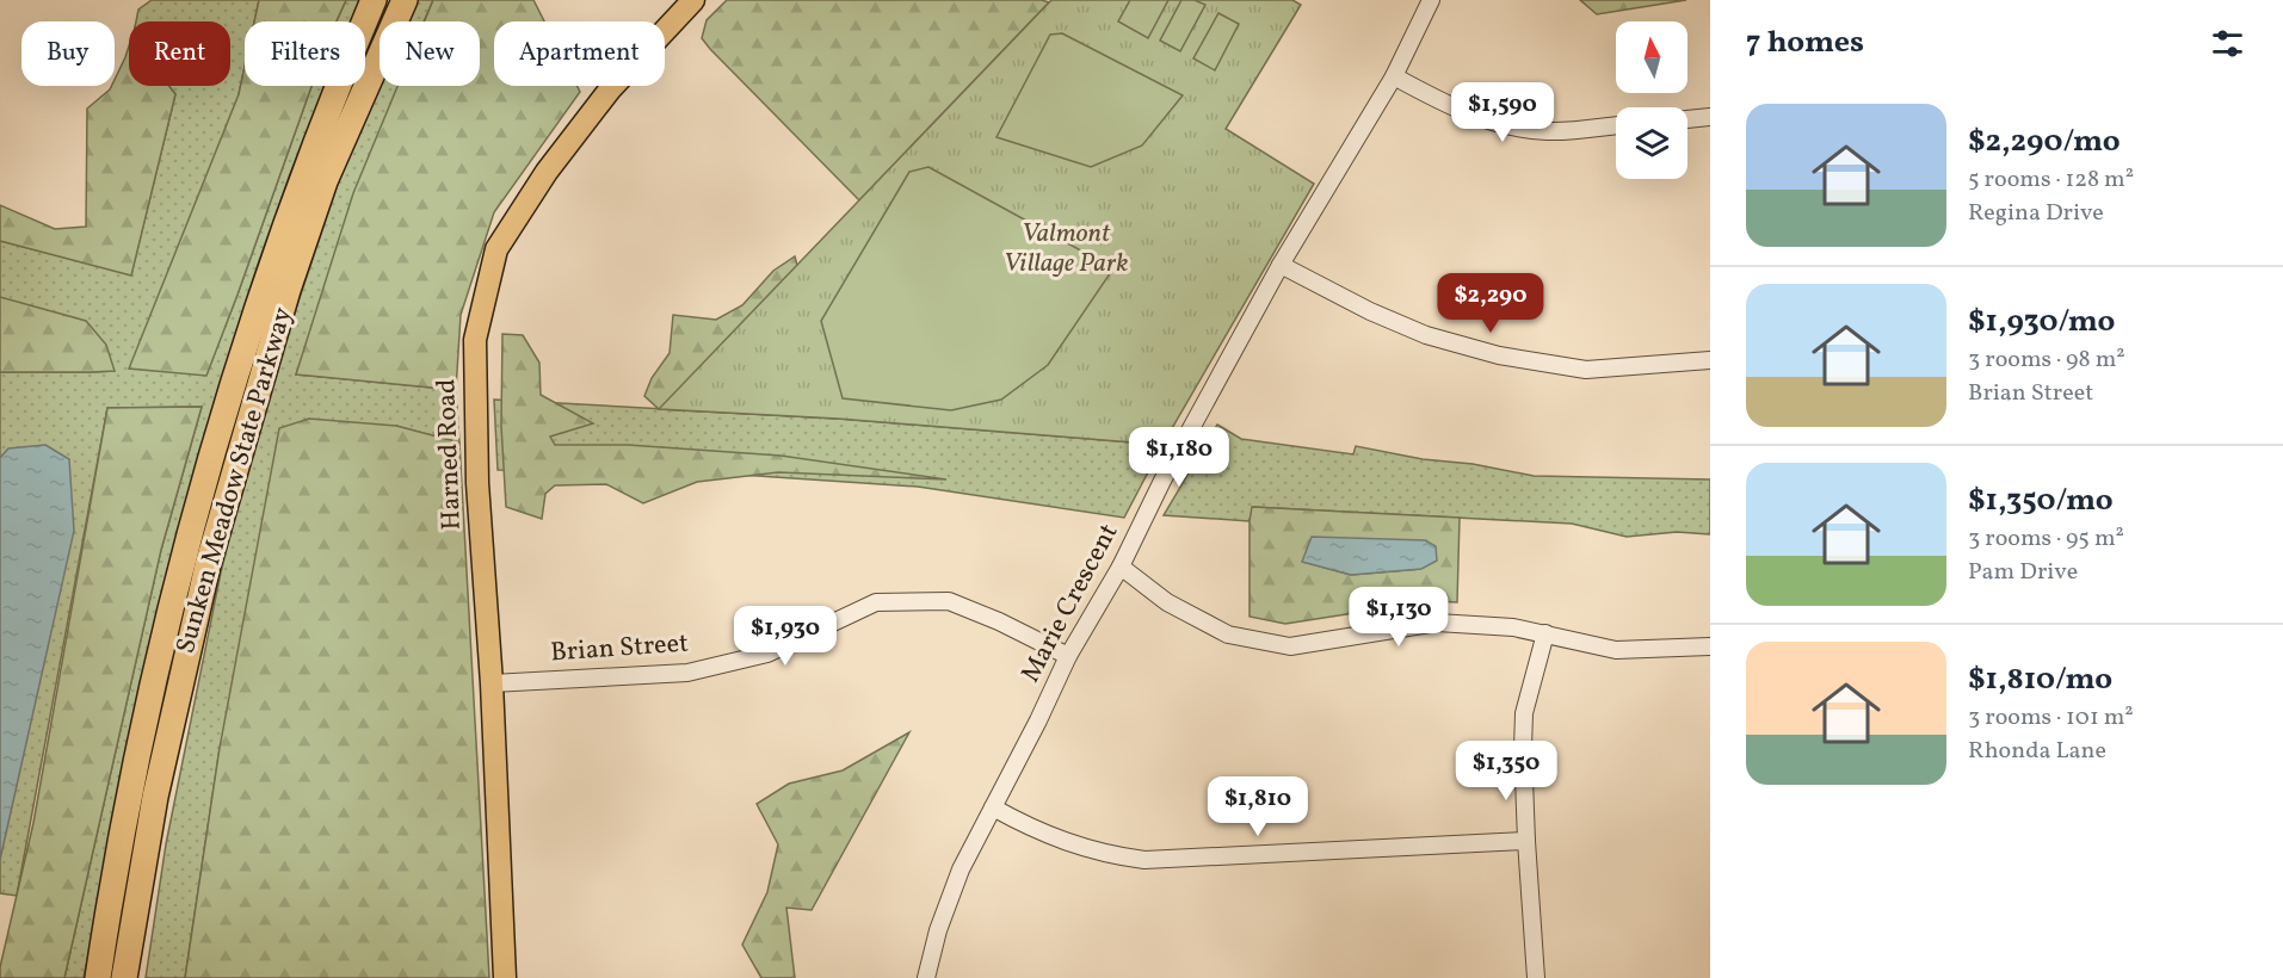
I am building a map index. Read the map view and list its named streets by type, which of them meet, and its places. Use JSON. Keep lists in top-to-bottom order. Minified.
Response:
{"streets":{"highway":["Sunken Meadow State Parkway"],"main road":["Harned Road"],"street":["Marie Crescent","Brian Street"]},"crossings":[["Harned Road","Brian Street"],["Marie Crescent","Brian Street"]],"parks":["Valmont Village Park"],"north":"top","page":{"heading":"7 homes","chip":["Buy","Rent","Filters","New","Apartment"],"price":["$1,590","$2,290","$1,180","$1,130","$1,930","$1,350","$1,810"],"list":[{"name":"$2,290/mo","note":"5 rooms · 128 m² · Regina Drive"},{"name":"$1,930/mo","note":"3 rooms · 98 m² · Brian Street"},{"name":"$1,350/mo","note":"3 rooms · 95 m² · Pam Drive"},{"name":"$1,810/mo","note":"3 rooms · 101 m² · Rhonda Lane"}]}}
